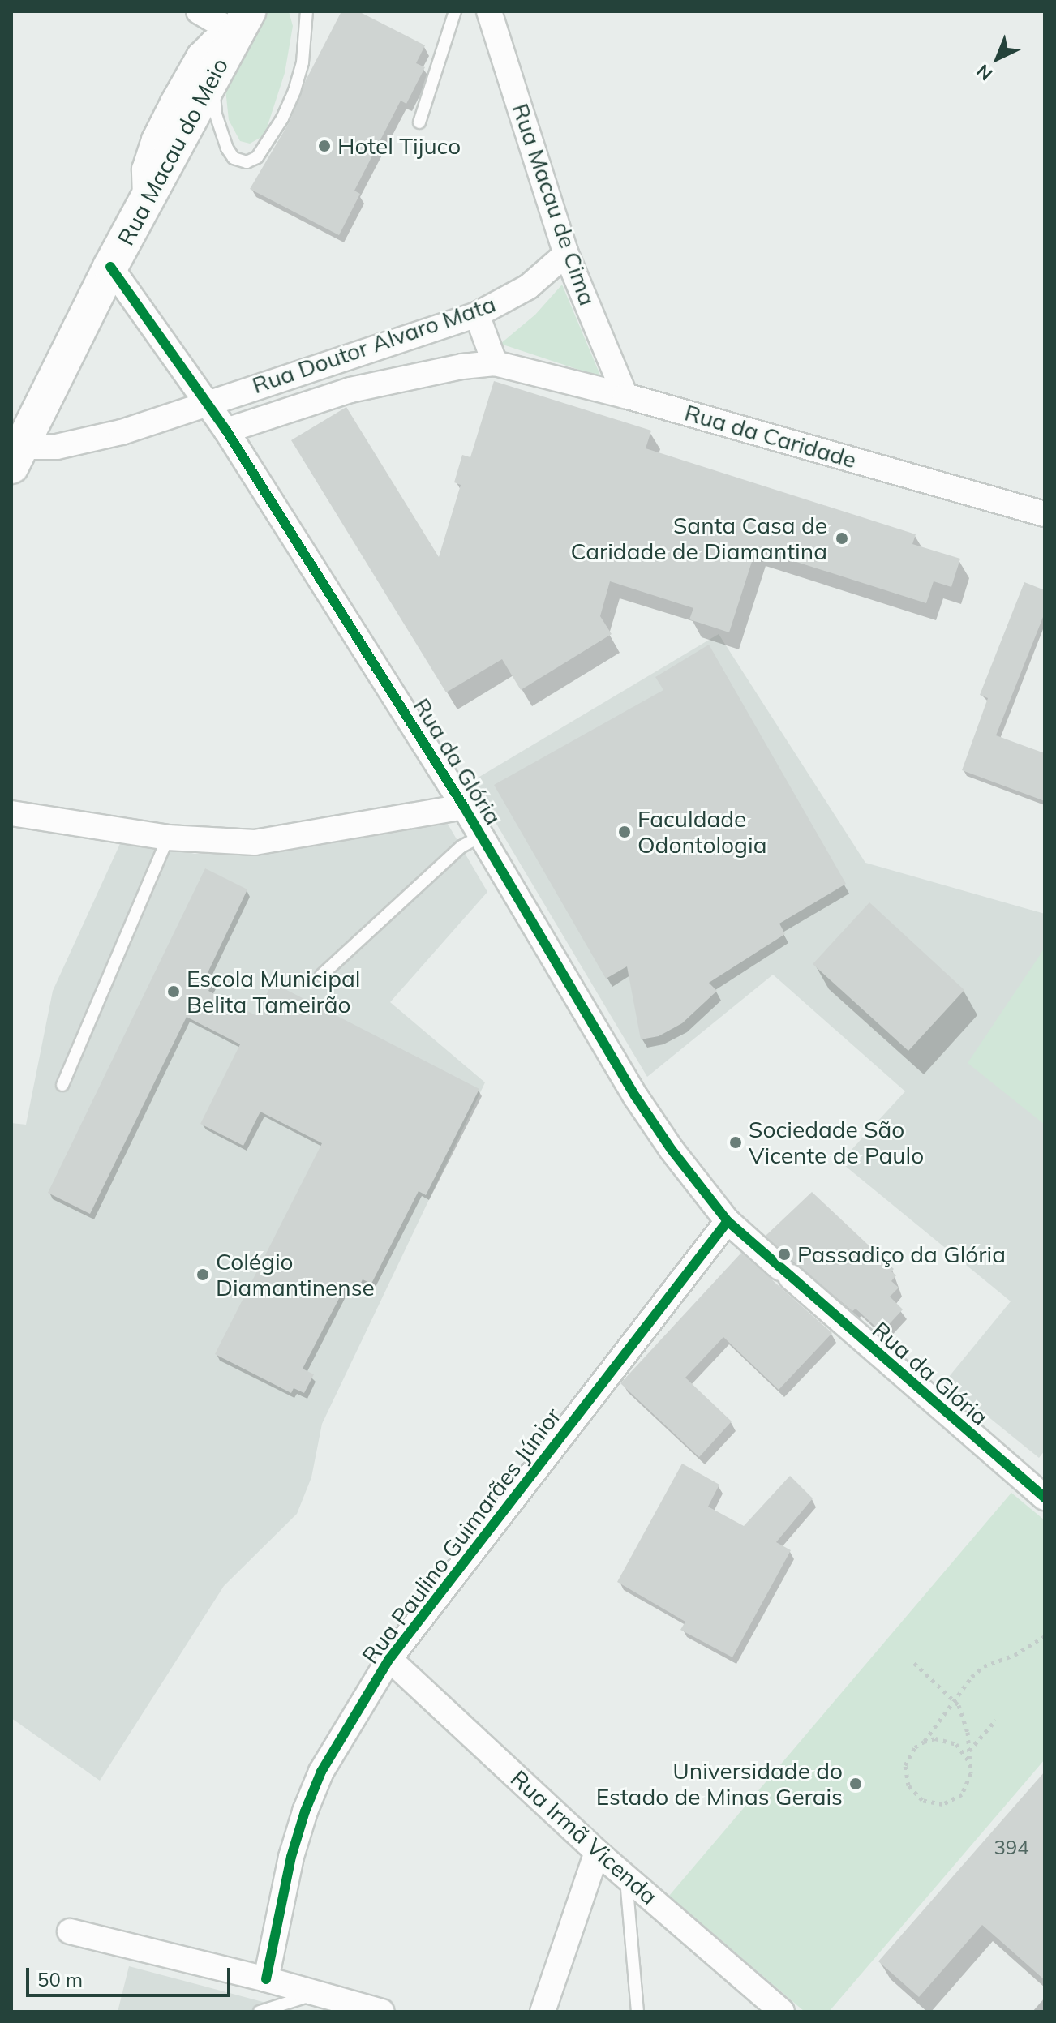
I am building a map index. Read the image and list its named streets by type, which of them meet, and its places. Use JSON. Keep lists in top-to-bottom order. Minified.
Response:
{"streets":{"main road":["Rua Macau do Meio"],"street":["Rua Macau de Cima","Rua Doutor Alvaro Mata","Rua da Caridade","Rua da Glória","Rua Paulino Guimarães Júnior","Rua Irmã Vicenda"]},"crossings":[["Rua Macau do Meio","Rua Doutor Alvaro Mata"],["Rua Macau do Meio","Rua da Glória"],["Rua Macau de Cima","Rua Doutor Alvaro Mata"],["Rua Macau de Cima","Rua da Caridade"],["Rua Doutor Alvaro Mata","Rua da Glória"],["Rua da Caridade","Rua da Glória"],["Rua da Glória","Rua Paulino Guimarães Júnior"],["Rua Paulino Guimarães Júnior","Rua Irmã Vicenda"]],"places":["Hotel Tijuco","Santa Casa de Caridade de Diamantina","Faculdade Odontologia","Escola Municipal Belita Tameirão","Sociedade São Vicente de Paulo","Passadiço da Glória","Colégio Diamantinense","Universidade do Estado de Minas Gerais"],"house_numbers":["394"],"scale_bar":"50 m","north":"bottom left"}
